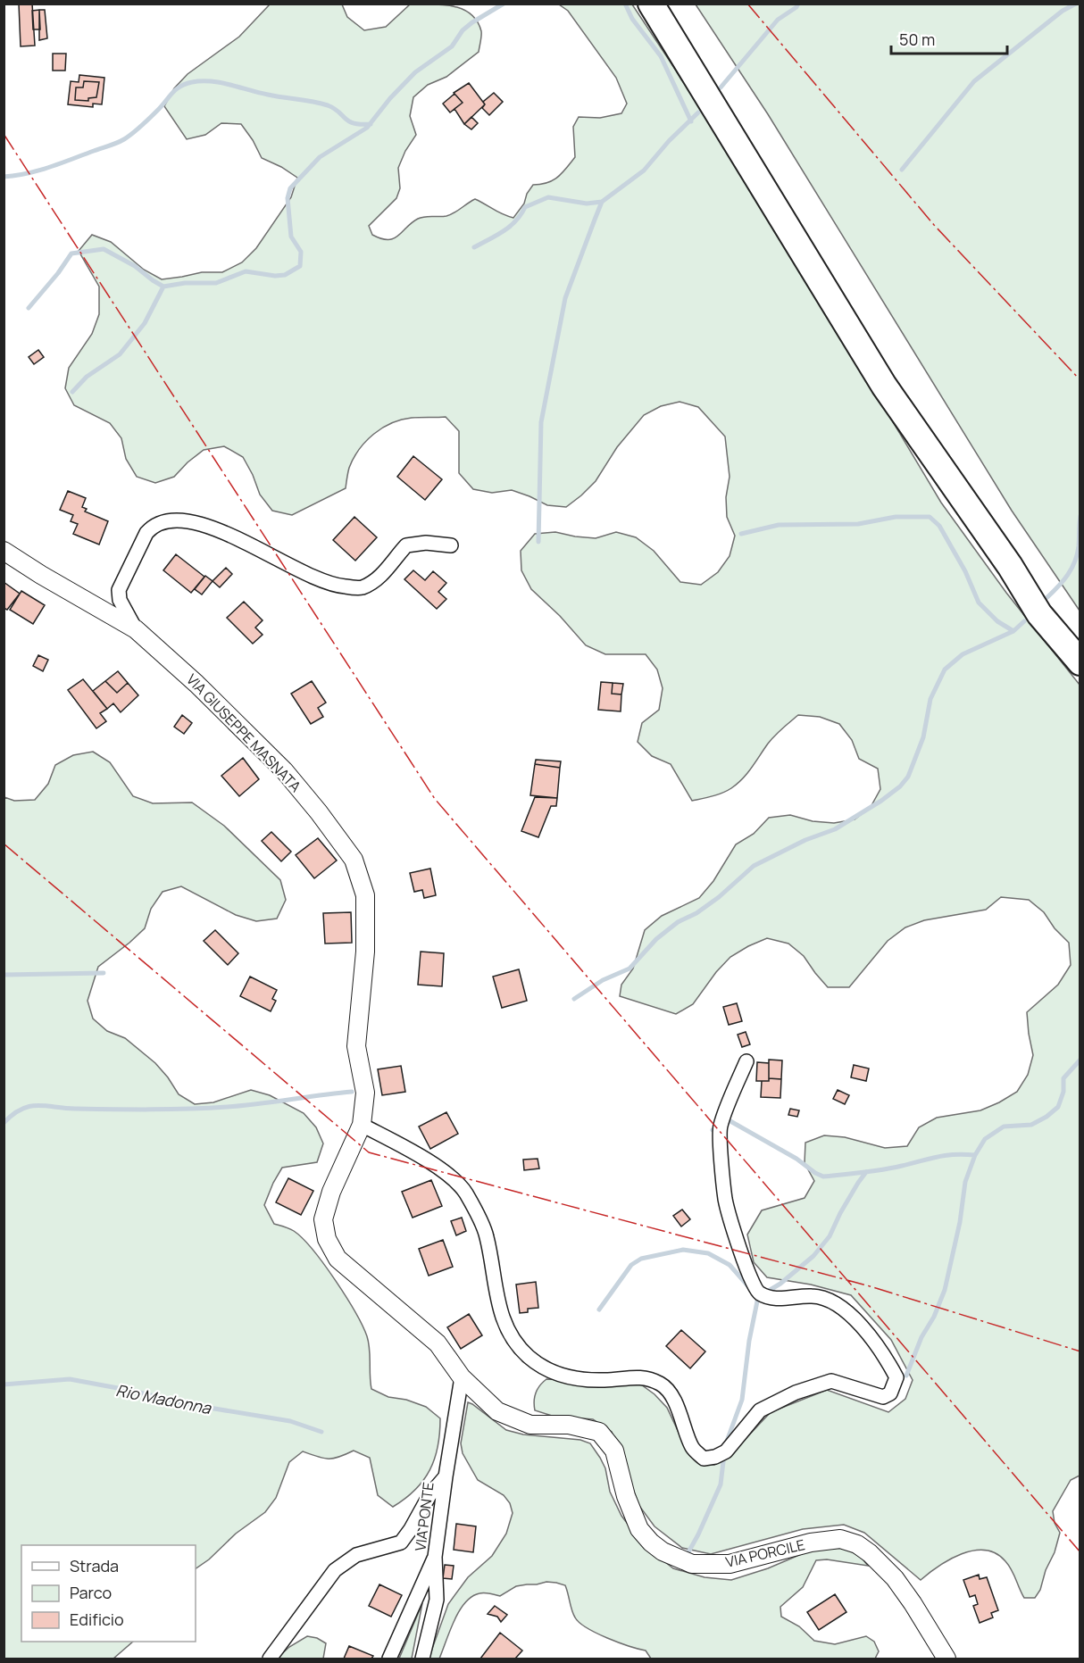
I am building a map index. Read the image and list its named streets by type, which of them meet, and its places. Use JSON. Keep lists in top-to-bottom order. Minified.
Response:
{"streets":{"street":["VIA GIUSEPPE MASNATA","VIA PONTE","VIA PORCILE"]},"crossings":[["VIA GIUSEPPE MASNATA","VIA PONTE"],["VIA GIUSEPPE MASNATA","VIA PORCILE"],["VIA PONTE","VIA PORCILE"]],"water":["Rio Madonna"],"legend":["Strada","Parco","Edificio"],"scale_bar":"50 m"}
